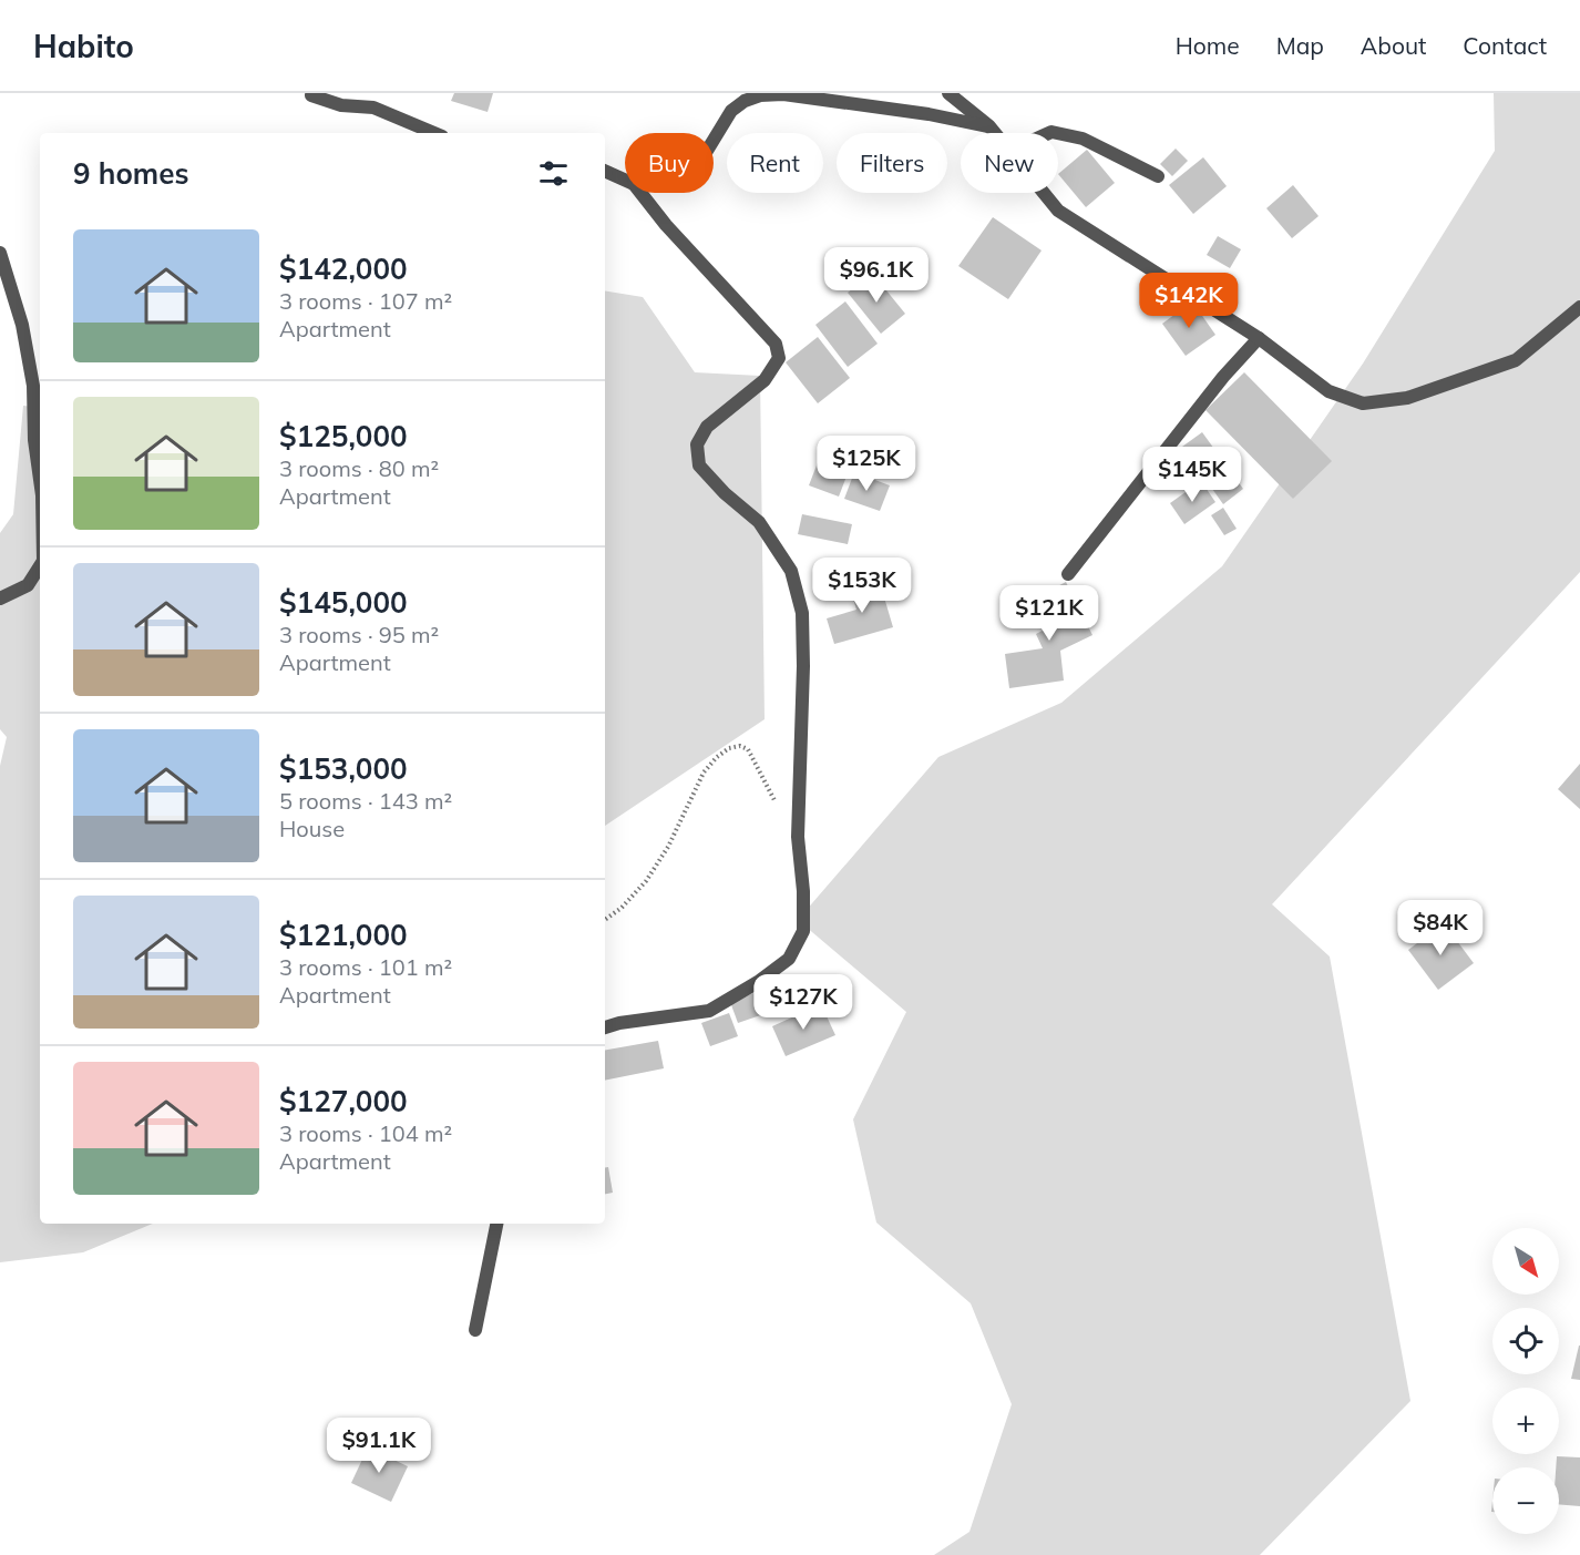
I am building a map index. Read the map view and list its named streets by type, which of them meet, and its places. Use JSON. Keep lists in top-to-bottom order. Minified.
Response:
{"north":"bottom right","page":{"header":"Habito","nav":["Home","Map","About","Contact"],"chip":["Buy","Rent","Filters","New"],"heading":"9 homes","list":[{"name":"$142,000","note":"3 rooms · 107 m² · Apartment"},{"name":"$125,000","note":"3 rooms · 80 m² · Apartment"},{"name":"$145,000","note":"3 rooms · 95 m² · Apartment"},{"name":"$153,000","note":"5 rooms · 143 m² · House"},{"name":"$121,000","note":"3 rooms · 101 m² · Apartment"},{"name":"$127,000","note":"3 rooms · 104 m² · Apartment"}],"price":["$96.1K","$142K","$125K","$145K","$153K","$121K","$84K","$127K","$91.1K"],"map_buttons":["+","−"]}}
